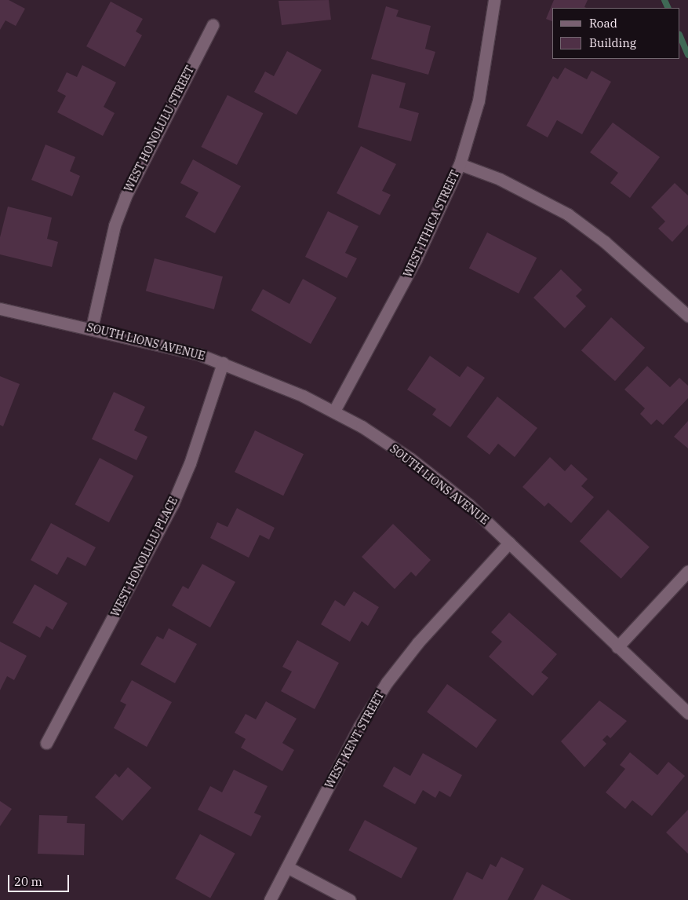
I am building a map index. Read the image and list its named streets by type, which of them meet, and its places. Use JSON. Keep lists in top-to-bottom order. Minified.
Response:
{"streets":{"street":["WEST HONOLULU STREET","WEST ITHICA STREET","SOUTH LIONS AVENUE","WEST HONOLULU PLACE","WEST KENT STREET"]},"crossings":[["WEST HONOLULU STREET","SOUTH LIONS AVENUE"],["WEST ITHICA STREET","SOUTH LIONS AVENUE"],["SOUTH LIONS AVENUE","WEST HONOLULU PLACE"],["SOUTH LIONS AVENUE","WEST KENT STREET"]],"legend":["Road","Building"],"scale_bar":"20 m"}
